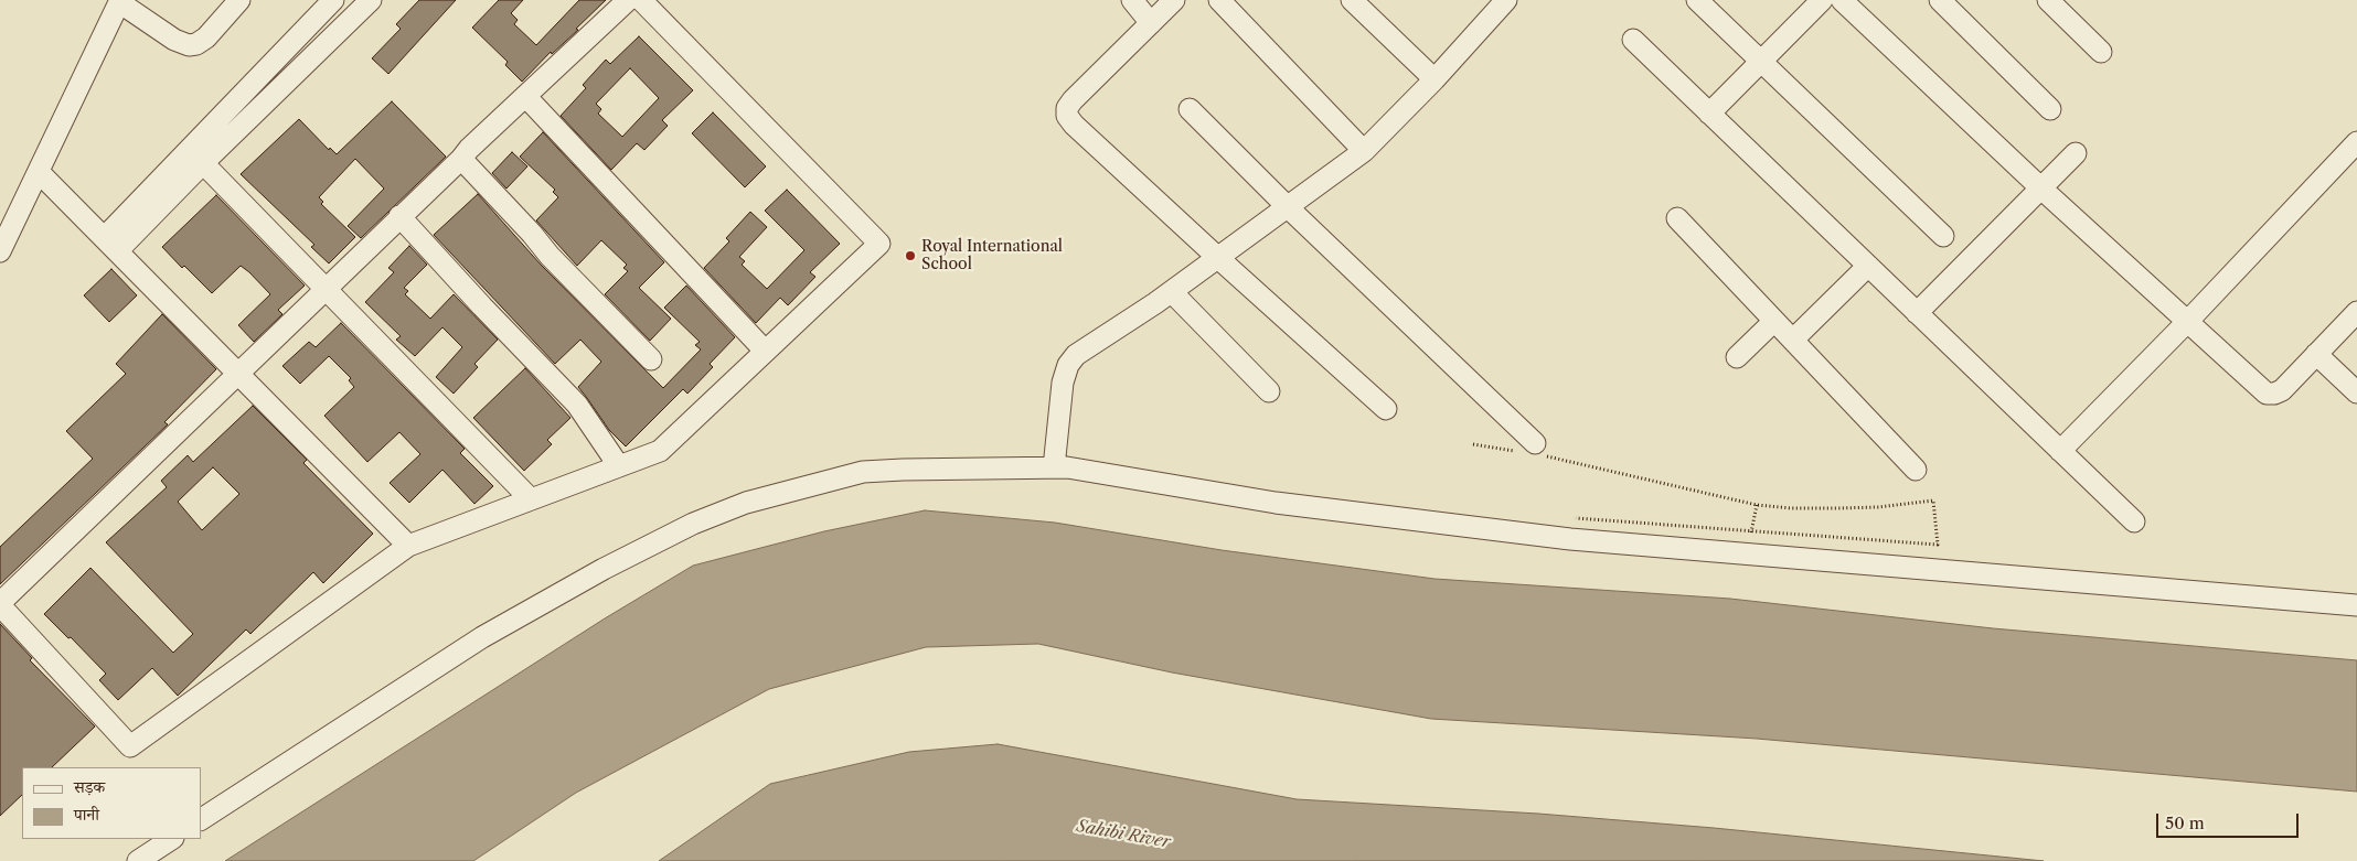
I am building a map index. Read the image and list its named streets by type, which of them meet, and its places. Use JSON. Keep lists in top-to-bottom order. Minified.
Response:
{"water":["Sahibi River"],"places":["Royal International School"],"legend":["सड़क","पानी"],"scale_bar":"50 m"}
